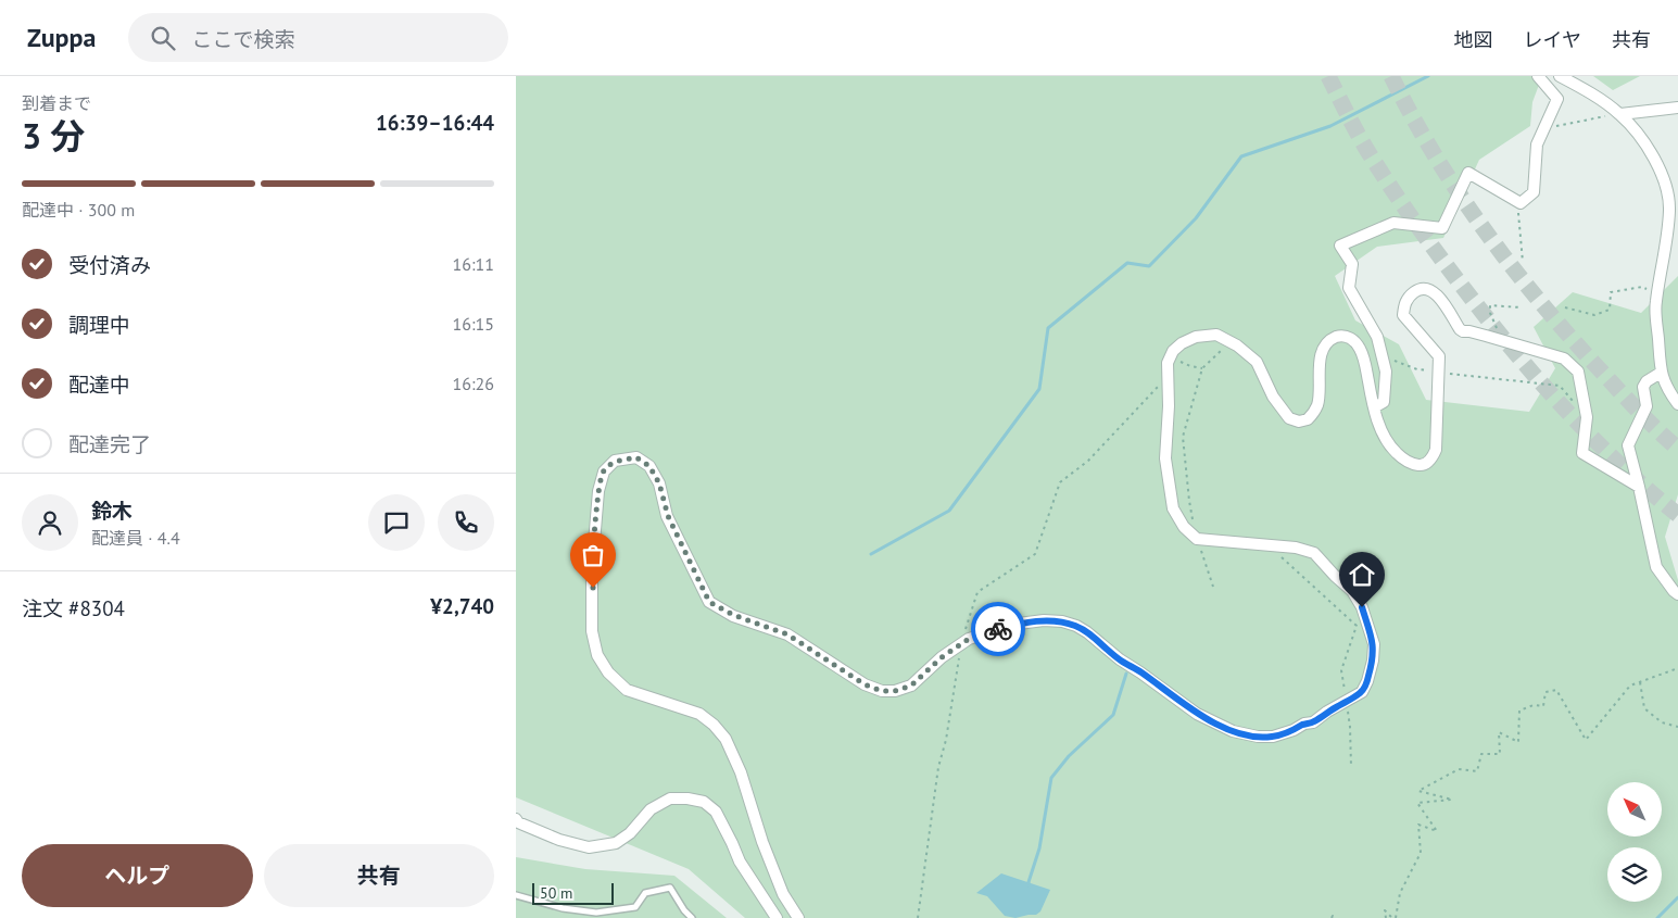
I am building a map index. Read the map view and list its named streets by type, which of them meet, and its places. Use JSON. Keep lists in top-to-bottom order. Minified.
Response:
{"scale_bar":"50 m","north":"top left","page":{"header":"Zuppa","search":"ここで検索","nav":["地図","レイヤ","共有"],"heading":["3 分","到着まで","16:39–16:44"],"panel":["鈴木","配達員 · 4.4","注文 #8304","¥2,740"],"bar":"配達中 · 300 m","list":[["受付済み","16:11"],["調理中","16:15"],["配達中","16:26"],"配達完了"],"buttons":["ヘルプ","共有"],"scale":"50 m"}}
